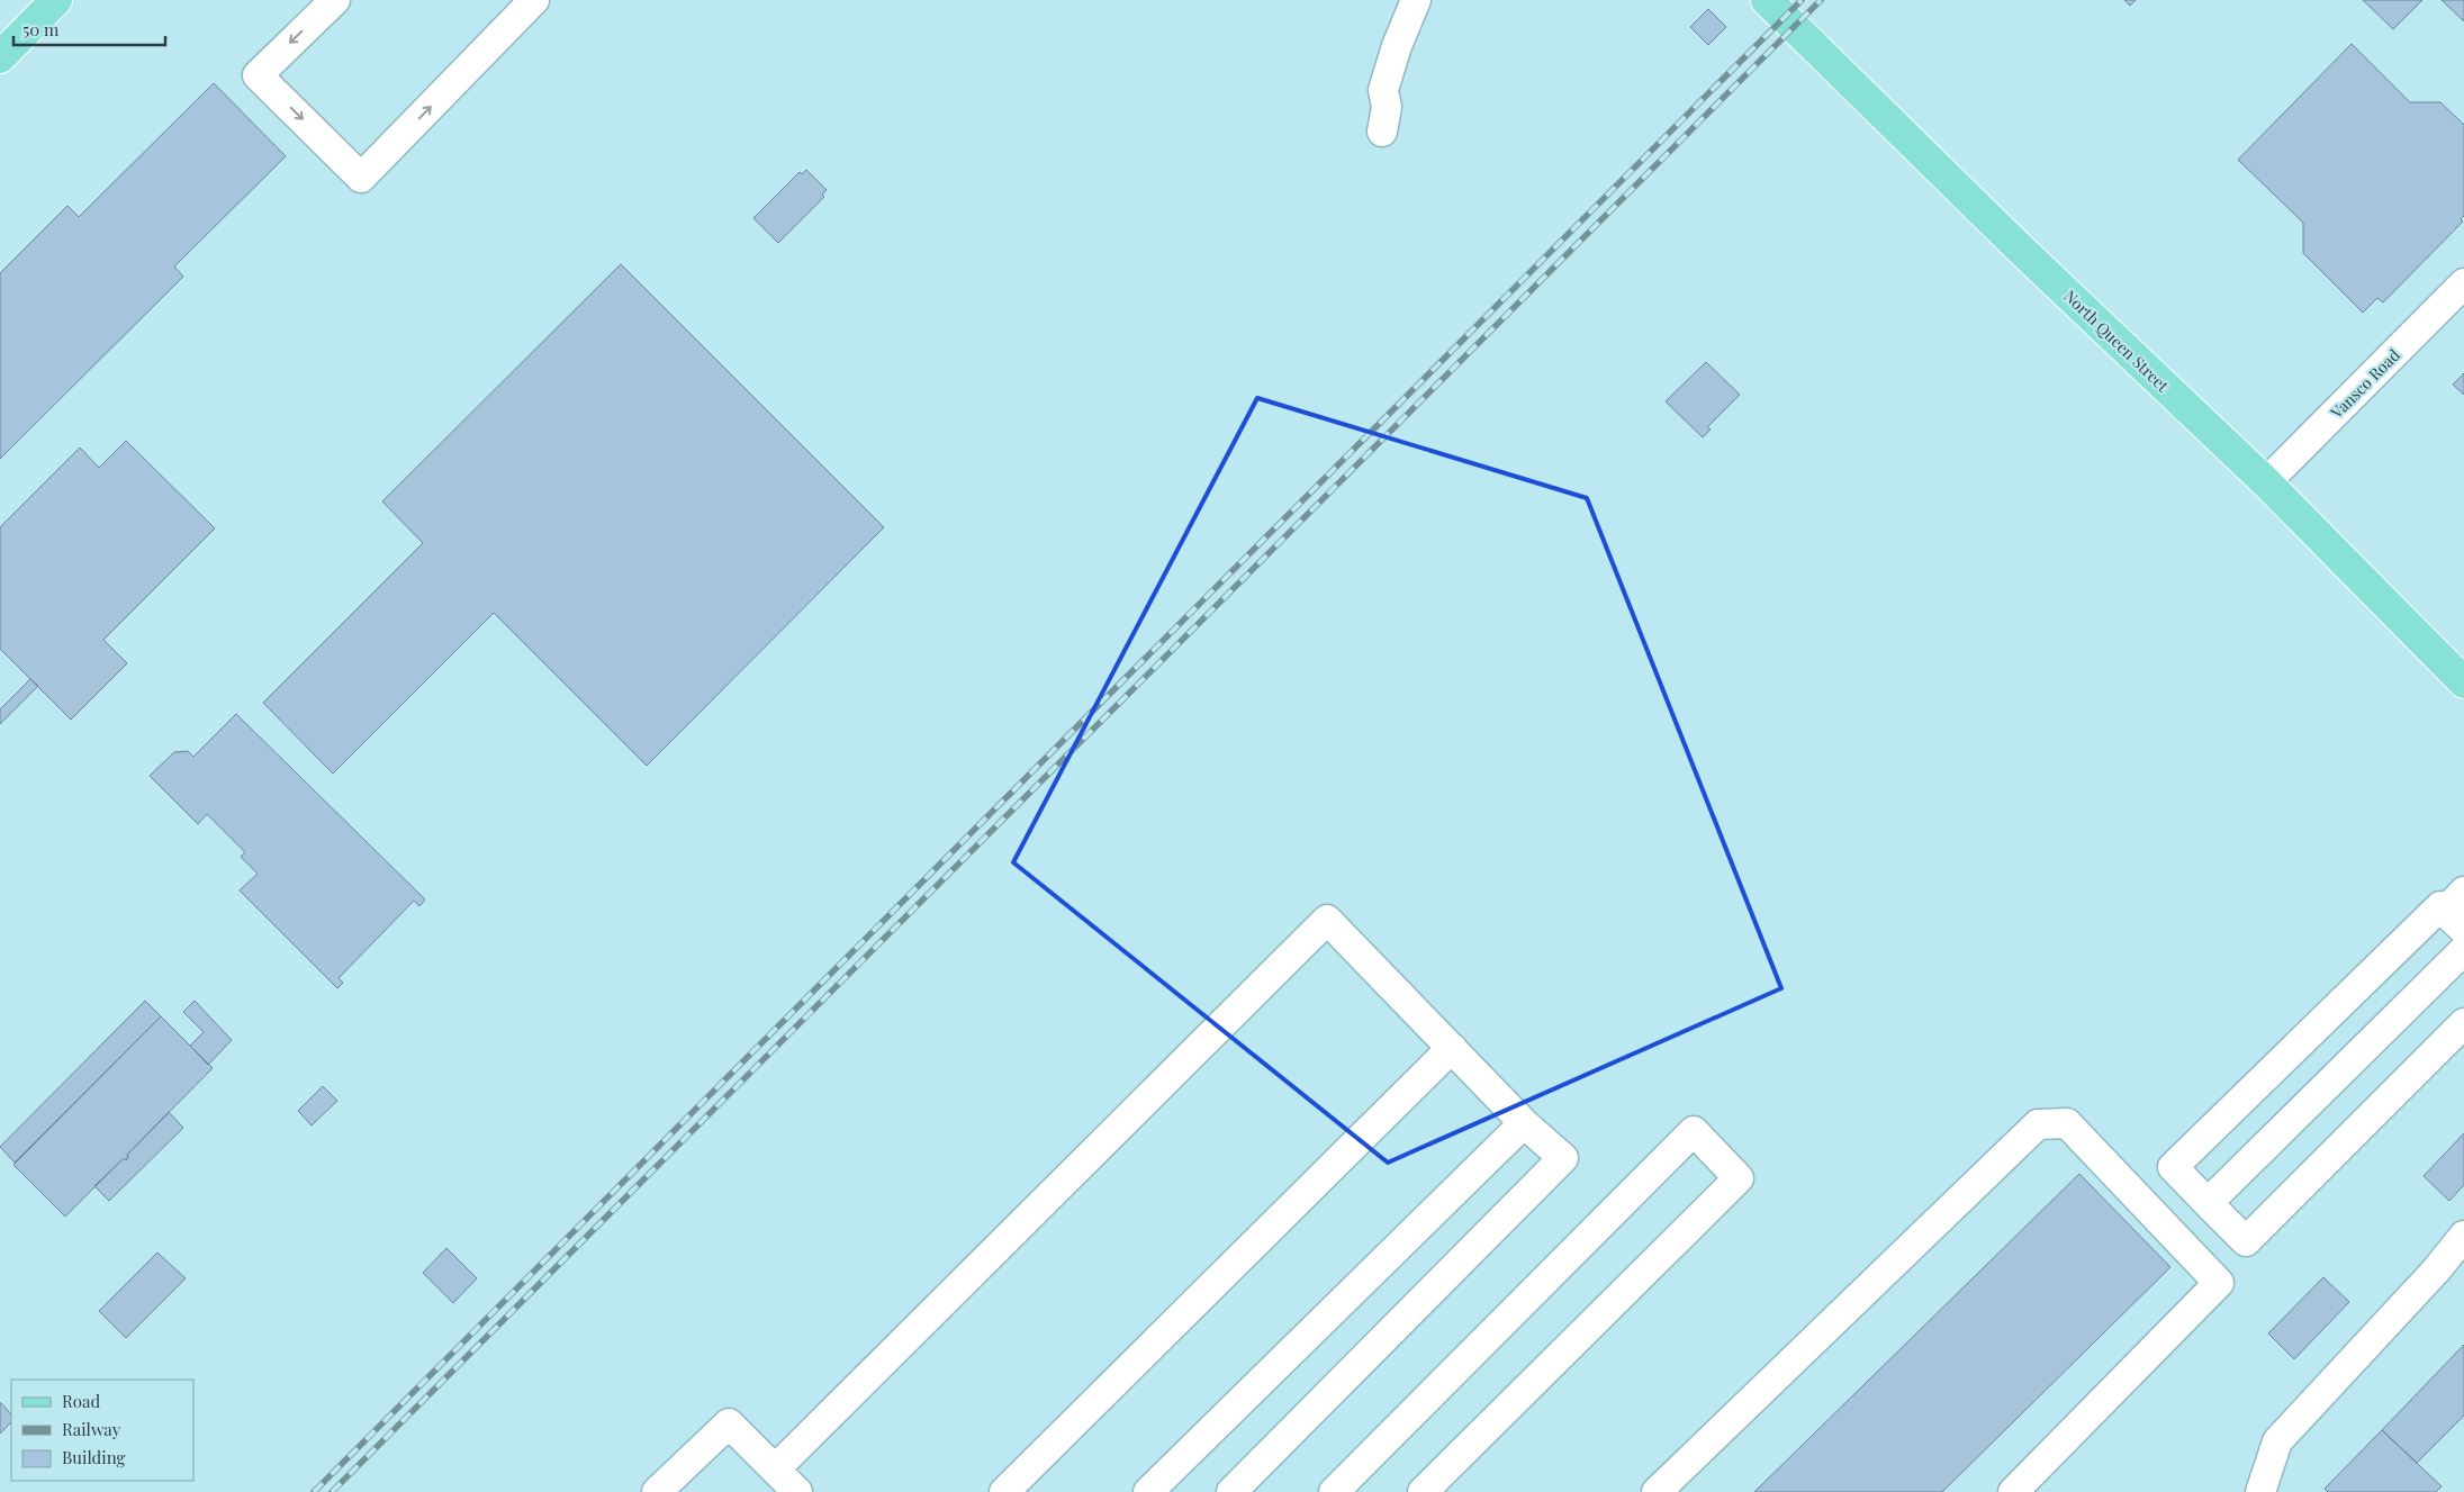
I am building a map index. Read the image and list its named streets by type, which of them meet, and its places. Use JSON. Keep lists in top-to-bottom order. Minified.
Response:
{"streets":{"main road":["North Queen Street"],"street":["Vansco Road"]},"crossings":[["North Queen Street","Vansco Road"]],"legend":["Road","Railway","Building"],"scale_bar":"50 m"}
